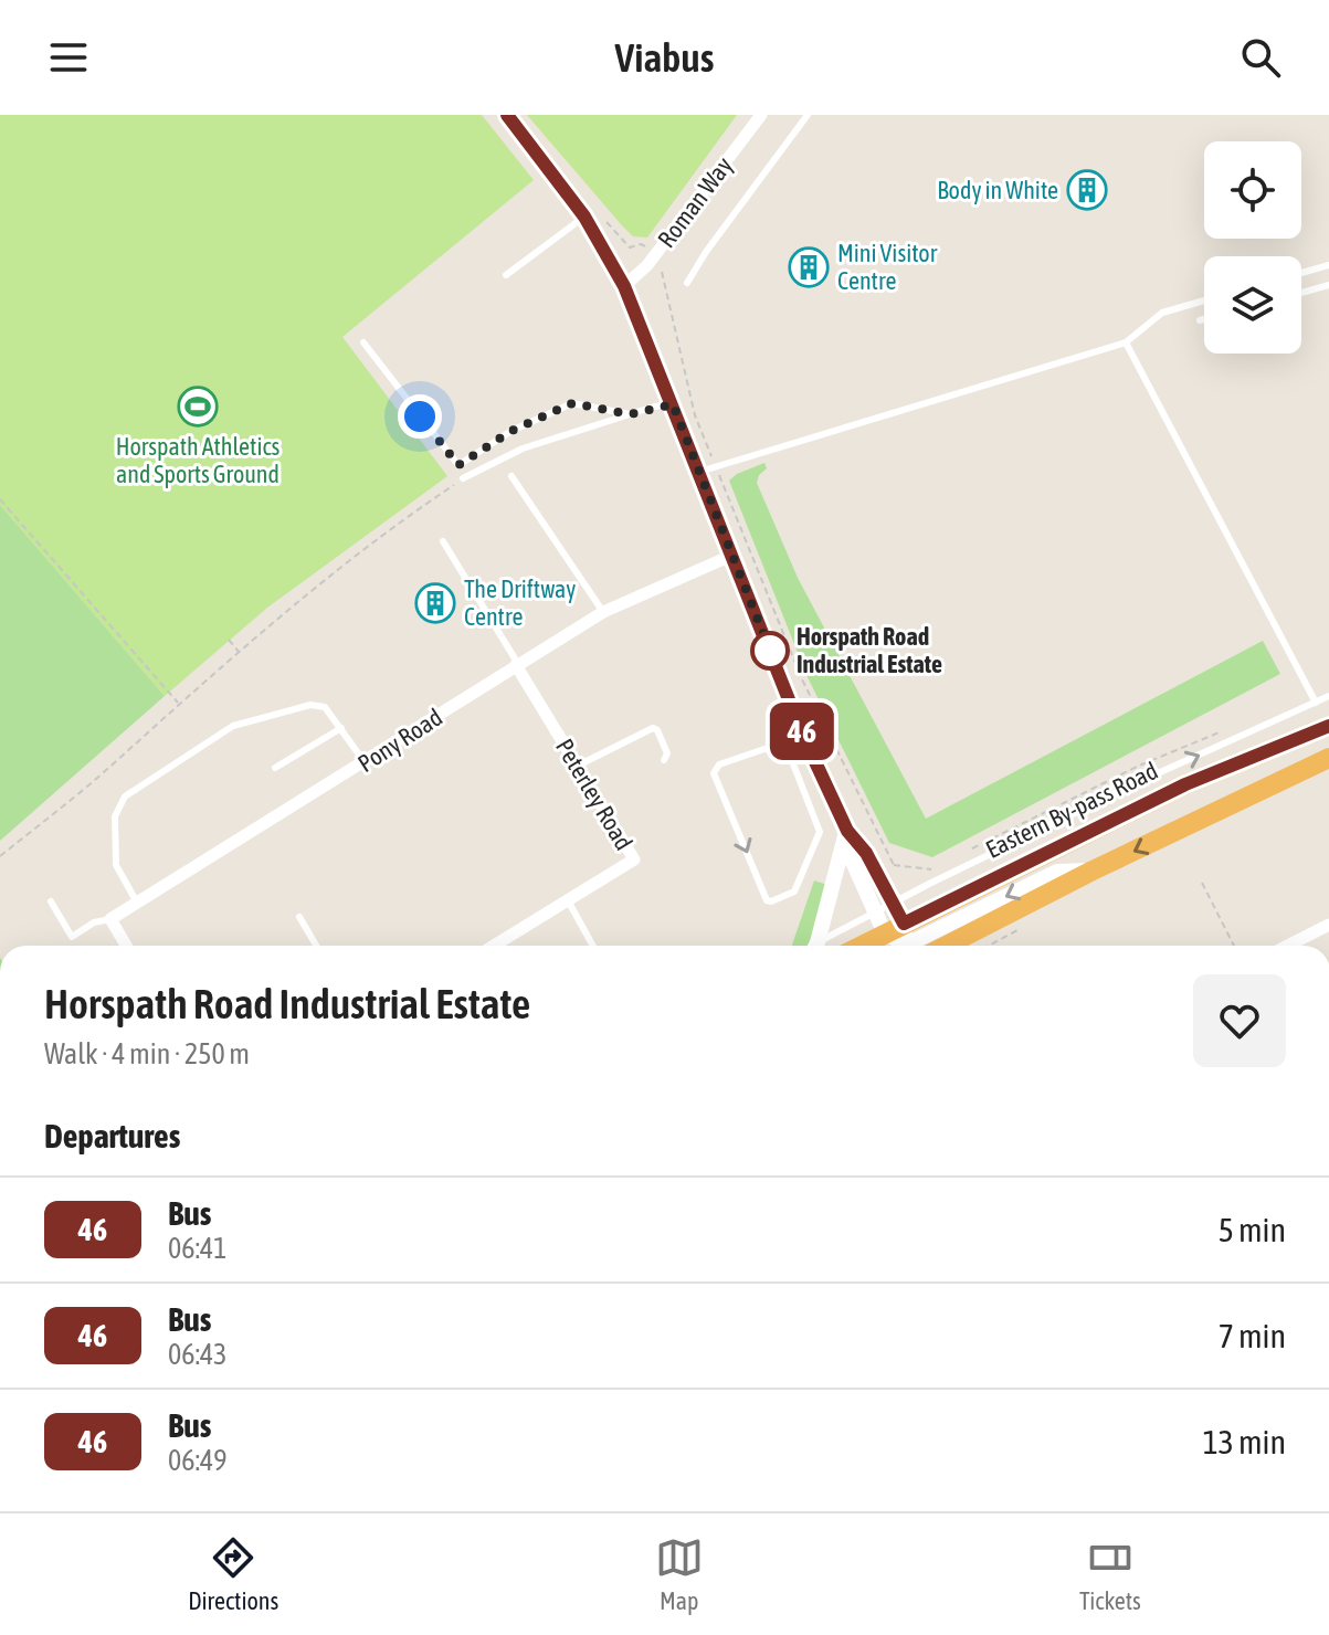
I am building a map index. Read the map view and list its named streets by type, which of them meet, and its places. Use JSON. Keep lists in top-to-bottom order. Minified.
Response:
{"streets":{"highway":["Eastern By-pass Road"],"street":["Roman Way","Pony Road","Peterley Road"]},"crossings":[["Pony Road","Peterley Road"]],"places":{"building":["Body in White","Mini Visitor Centre","The Driftway Centre"],"sports":["Horspath Athletics and Sports Ground"],"other":["Horspath Road Industrial Estate"]},"lines":["bus line 46"],"page":{"header":"Viabus","on_map":"46","heading":[["Horspath Road Industrial Estate","Walk · 4 min · 250 m"],"Departures"],"list":[{"mark":"46","name":"Bus","note":"06:41","value":"5 min"},{"mark":"46","name":"Bus","note":"06:43","value":"7 min"},{"mark":"46","name":"Bus","note":"06:49","value":"13 min"}],"tabs":["Directions","Map","Tickets"]}}
